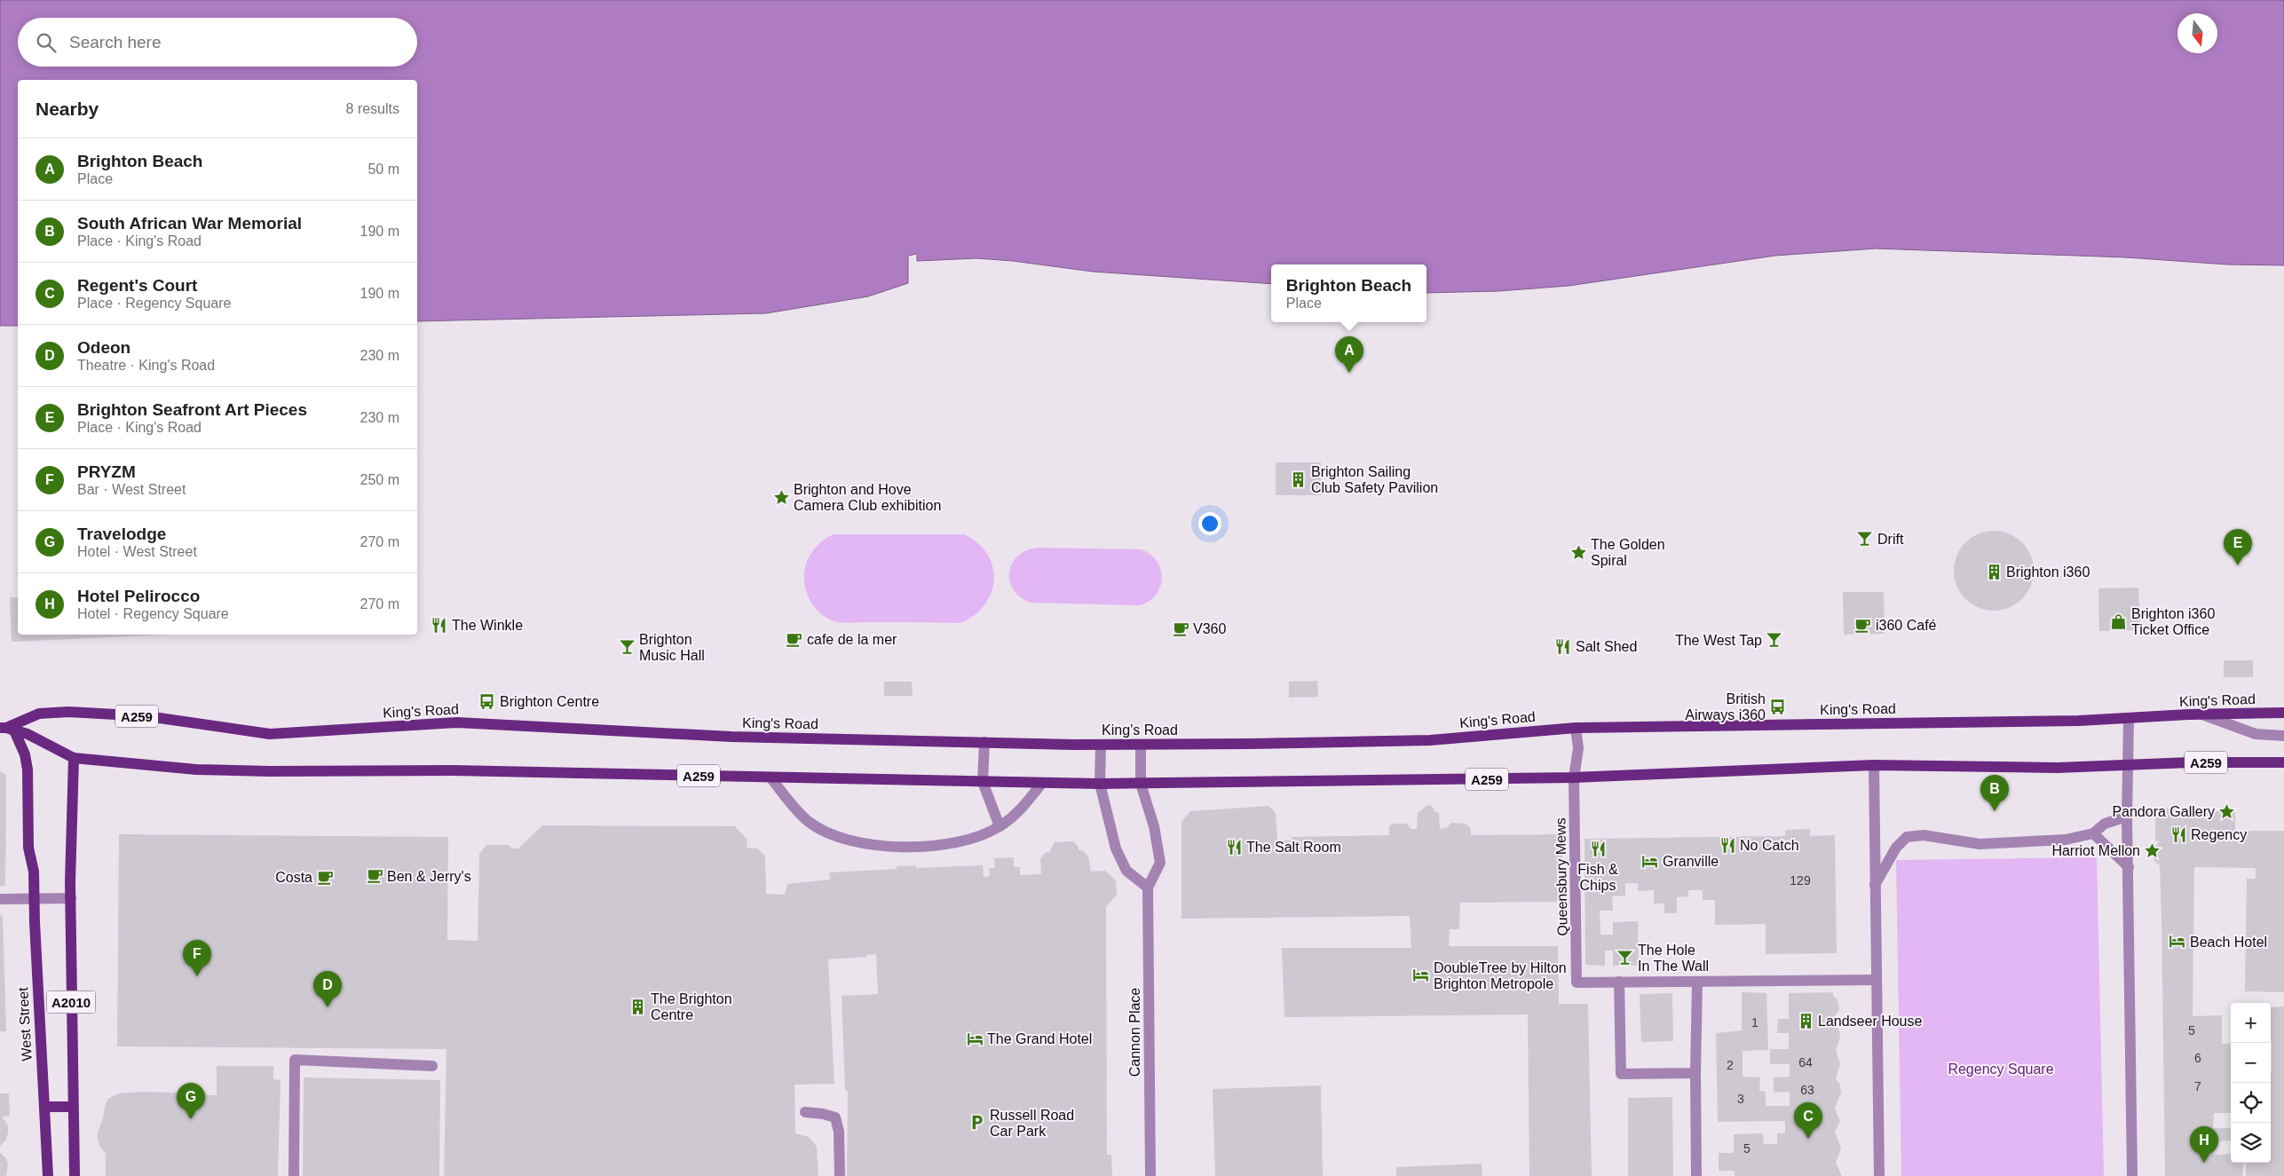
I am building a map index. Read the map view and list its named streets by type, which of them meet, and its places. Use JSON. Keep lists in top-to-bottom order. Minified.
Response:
{"streets":{"main road":["King's Road","A259","A2010","West Street"],"street":["Queensbury Mews","Cannon Place"]},"crossings":[["King's Road","Queensbury Mews"],["King's Road","West Street"],["King's Road","Cannon Place"],["A259","Queensbury Mews"],["A259","A2010"],["A259","Cannon Place"]],"parks":["Regency Square"],"places":{"building":["Brighton Sailing Club Safety Pavilion","Brighton i360","The Brighton Centre","Landseer House"],"place":["Brighton and Hove Camera Club exhibition","The Golden Spiral","Pandora Gallery","Harriot Mellon"],"bar":["Drift","The West Tap","Brighton Music Hall","The Hole In The Wall"],"shop":["Brighton i360 Ticket Office"],"restaurant":["The Winkle","Salt Shed","Regency","No Catch","The Salt Room","Fish & Chips"],"cafe":["i360 Café","V360","cafe de la mer","Ben & Jerry's","Costa"],"bus stop":["Brighton Centre","British Airways i360"],"hotel":["Granville","Beach Hotel","DoubleTree by Hilton Brighton Metropole","The Grand Hotel"],"parking":["Russell Road Car Park"]},"house_numbers":["129","1","5","6","64","2","7","63","3","5"],"north":"bottom","page":{"search":"Search here","heading":["Nearby","8 results"],"list":[{"mark":"A","name":"Brighton Beach","note":"Place","value":"50 m"},{"mark":"B","name":"South African War Memorial","note":"Place · King's Road","value":"190 m"},{"mark":"C","name":"Regent's Court","note":"Place · Regency Square","value":"190 m"},{"mark":"D","name":"Odeon","note":"Theatre · King's Road","value":"230 m"},{"mark":"E","name":"Brighton Seafront Art Pieces","note":"Place · King's Road","value":"230 m"},{"mark":"F","name":"PRYZM","note":"Bar · West Street","value":"250 m"},{"mark":"G","name":"Travelodge","note":"Hotel · West Street","value":"270 m"},{"mark":"H","name":"Hotel Pelirocco","note":"Hotel · Regency Square","value":"270 m"}],"popup":["Brighton Beach","Place"],"pins":["A","E","B","F","D","G","C","H"],"map_buttons":["+","−"]}}
